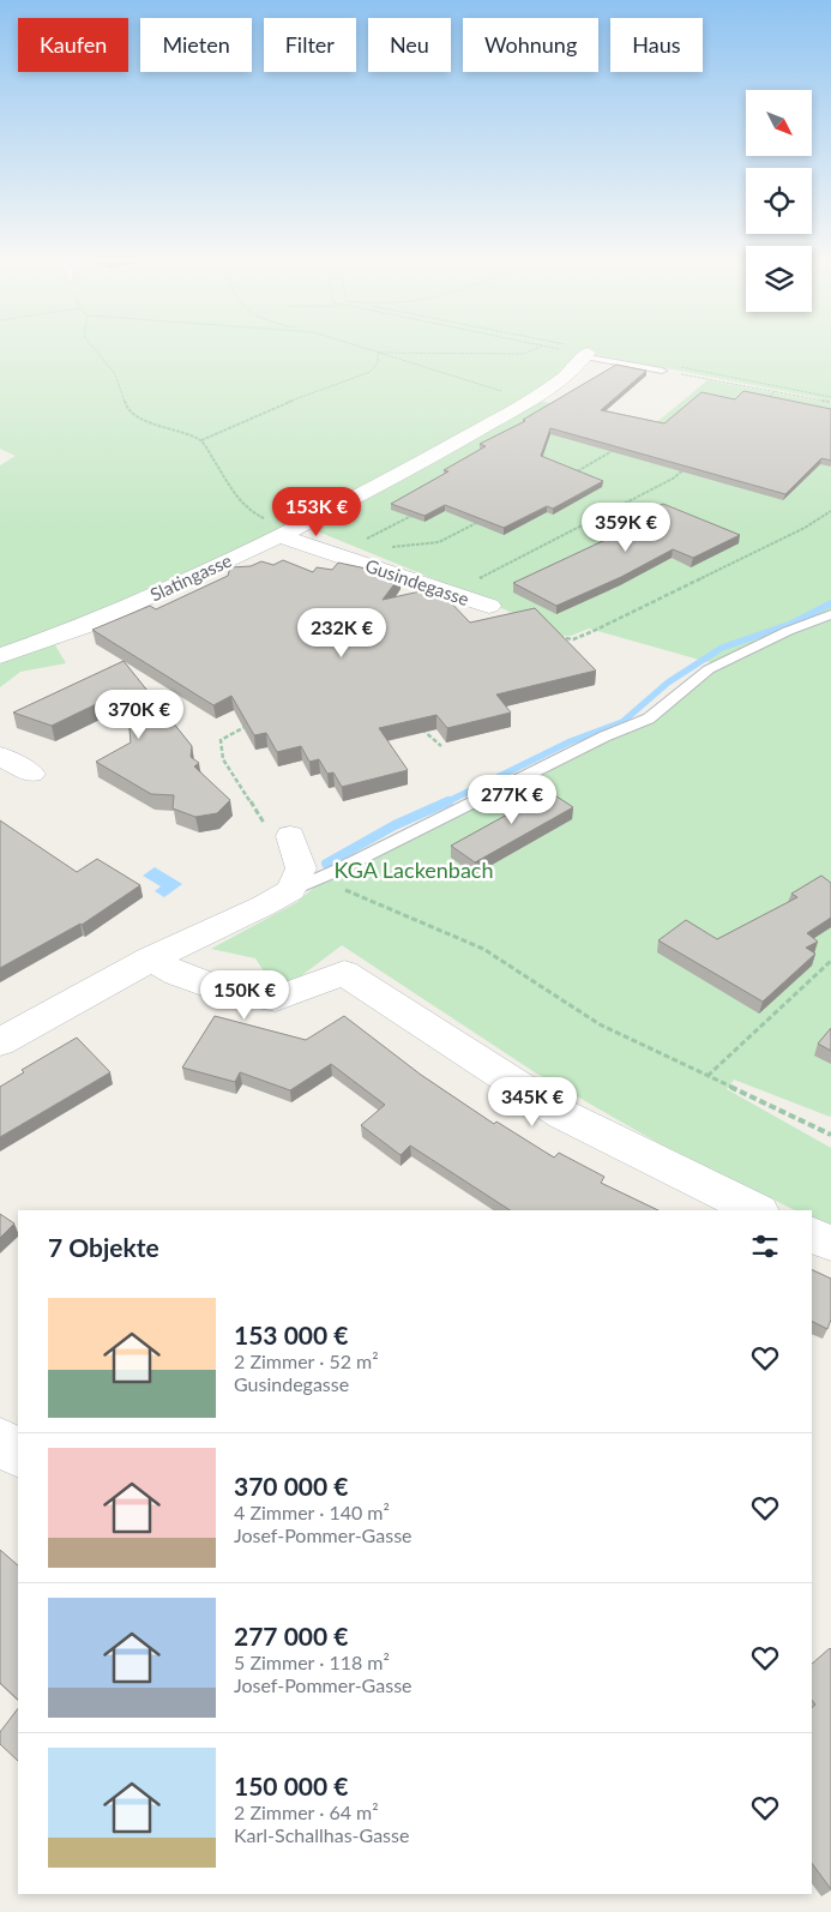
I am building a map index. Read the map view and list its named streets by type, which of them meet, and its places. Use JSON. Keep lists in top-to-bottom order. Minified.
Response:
{"streets":{"street":["Slatingasse","Gusindegasse"]},"crossings":[["Slatingasse","Gusindegasse"]],"parks":["KGA Lackenbach"],"north":"bottom right","page":{"chip":["Kaufen","Mieten","Filter","Neu","Wohnung","Haus"],"price":["153K €","359K €","232K €","370K €","277K €","150K €","345K €"],"heading":"7 Objekte","list":[{"name":"153 000 €","note":"2 Zimmer · 52 m² · Gusindegasse"},{"name":"370 000 €","note":"4 Zimmer · 140 m² · Josef-Pommer-Gasse"},{"name":"277 000 €","note":"5 Zimmer · 118 m² · Josef-Pommer-Gasse"},{"name":"150 000 €","note":"2 Zimmer · 64 m² · Karl-Schallhas-Gasse"}]}}
